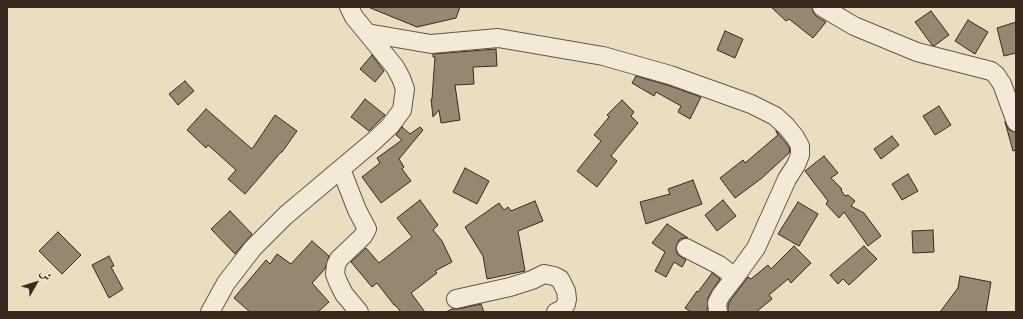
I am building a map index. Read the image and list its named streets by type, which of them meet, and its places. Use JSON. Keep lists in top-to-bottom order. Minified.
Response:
{"north":"top right"}
